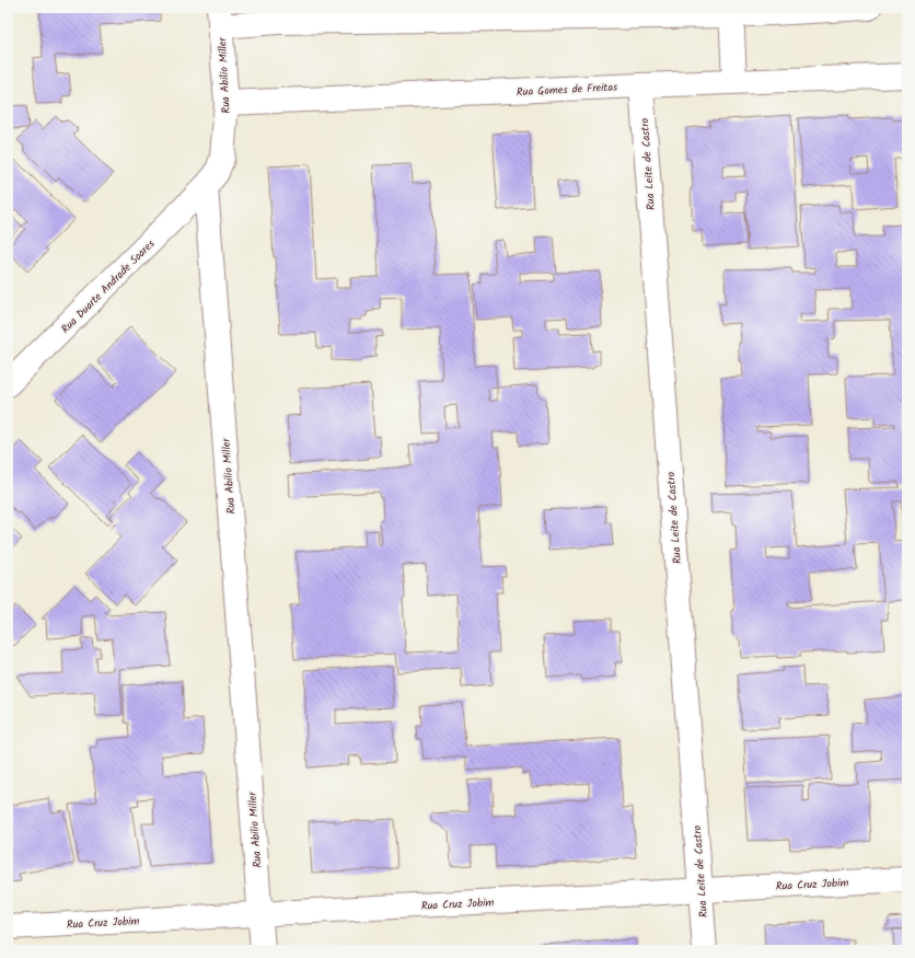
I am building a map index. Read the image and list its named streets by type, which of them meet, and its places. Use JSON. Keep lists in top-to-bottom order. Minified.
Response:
{"streets":{"street":["Rua Abilio Miller","Rua Gomes de Freitas","Rua Leite de Castro","Rua Duarte Andrade Soares","Rua Cruz Jobim"]},"crossings":[["Rua Abilio Miller","Rua Gomes de Freitas"],["Rua Abilio Miller","Rua Duarte Andrade Soares"],["Rua Abilio Miller","Rua Cruz Jobim"],["Rua Gomes de Freitas","Rua Leite de Castro"],["Rua Leite de Castro","Rua Cruz Jobim"]]}
